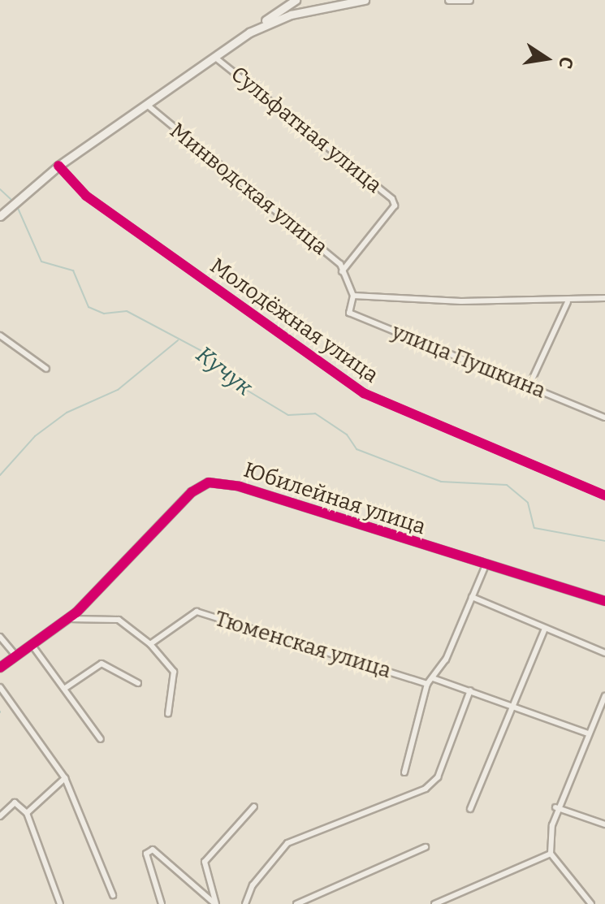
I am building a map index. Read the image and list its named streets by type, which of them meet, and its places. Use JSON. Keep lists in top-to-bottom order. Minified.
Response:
{"streets":{"street":["Сульфатная улица","Минводская улица","Молодёжная улица","улица Пушкина","Юбилейная улица","Тюменская улица"]},"crossings":[["Сульфатная улица","Минводская улица"],["Минводская улица","улица Пушкина"]],"water":["Кучук"],"north":"right"}
